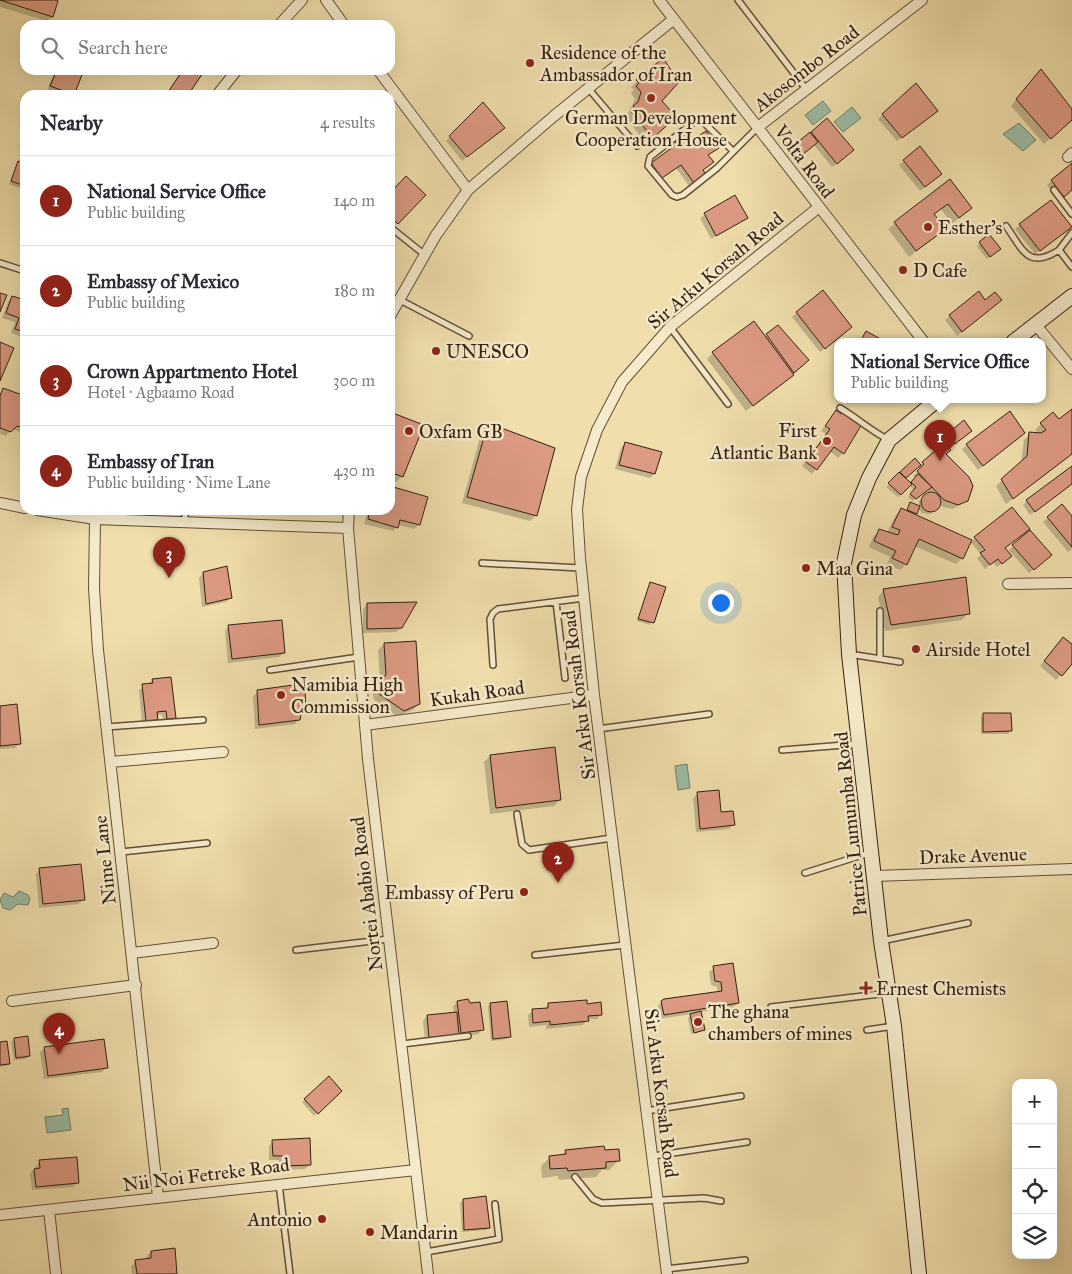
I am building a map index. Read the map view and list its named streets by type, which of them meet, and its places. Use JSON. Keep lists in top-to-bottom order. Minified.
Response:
{"streets":{"street":["Akosombo Road","Volta Road","Sir Arku Korsah Road","Kukah Road","Patrice Lumumba Road","Drake Avenue","Nime Lane","Nortei Ababio Road","Nii Noi Fetreke Road"]},"crossings":[["Akosombo Road","Volta Road"],["Volta Road","Sir Arku Korsah Road"],["Sir Arku Korsah Road","Kukah Road"],["Kukah Road","Nortei Ababio Road"],["Patrice Lumumba Road","Drake Avenue"],["Nime Lane","Nii Noi Fetreke Road"],["Nortei Ababio Road","Nii Noi Fetreke Road"]],"places":{"other":["Residence of the Ambassador of Iran","German Development Cooperation House","Esther's","D Cafe","UNESCO","Oxfam GB","First Atlantic Bank","Maa Gina","Airside Hotel","Namibia High Commission","Embassy of Peru","The ghana chambers of mines","Antonio","Mandarin"],"health":["Ernest Chemists"]},"page":{"search":"Search here","heading":["Nearby","4 results"],"list":[{"mark":"1","name":"National Service Office","note":"Public building","value":"140 m"},{"mark":"2","name":"Embassy of Mexico","note":"Public building","value":"180 m"},{"mark":"3","name":"Crown Appartmento Hotel","note":"Hotel · Agbaamo Road","value":"300 m"},{"mark":"4","name":"Embassy of Iran","note":"Public building · Nime Lane","value":"430 m"}],"popup":["National Service Office","Public building"],"pins":["1","3","2","4"],"map_buttons":["+","−"]}}
